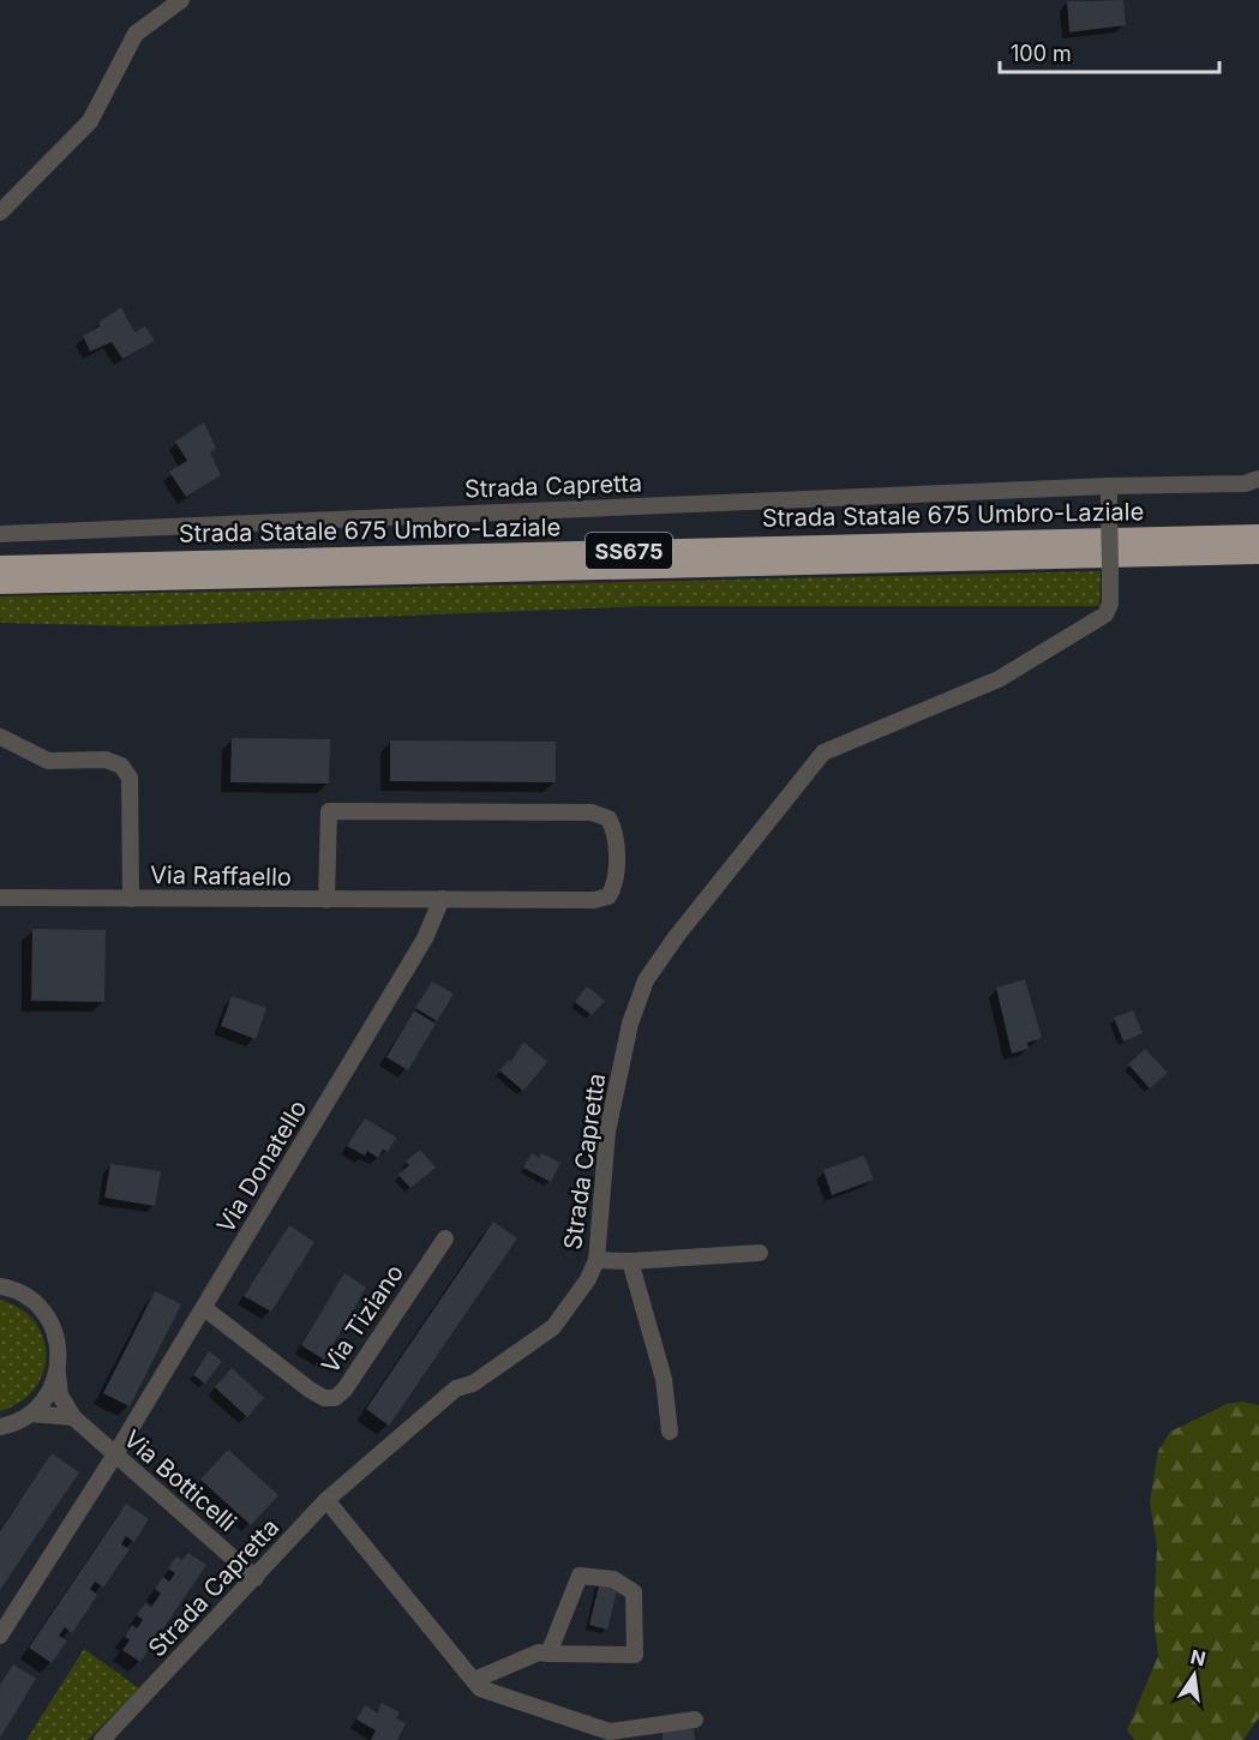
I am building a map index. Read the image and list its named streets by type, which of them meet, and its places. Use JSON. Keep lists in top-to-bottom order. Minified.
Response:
{"streets":{"highway":["Strada Statale 675 Umbro-Laziale","SS675"],"street":["Strada Capretta","Via Raffaello","Via Donatello","Via Tiziano","Via Botticelli"]},"crossings":[["Strada Capretta","Via Botticelli"],["Via Raffaello","Via Donatello"],["Via Donatello","Via Tiziano"],["Via Donatello","Via Botticelli"]],"scale_bar":"100 m","north":"top"}
